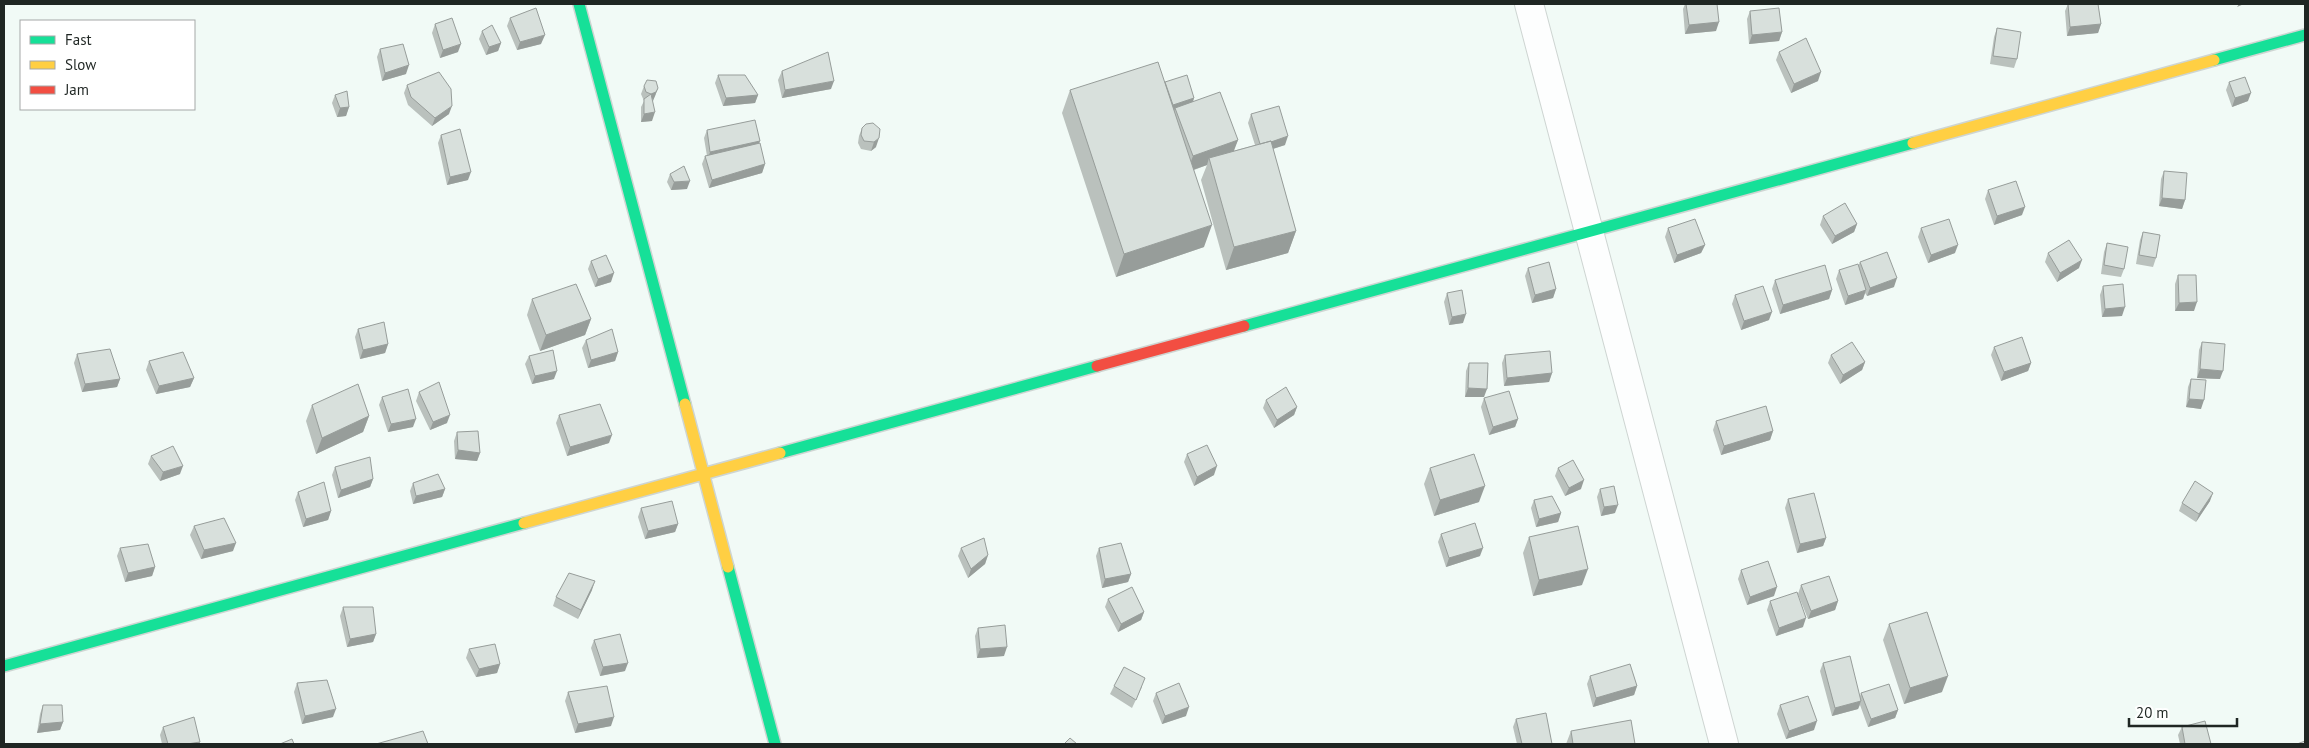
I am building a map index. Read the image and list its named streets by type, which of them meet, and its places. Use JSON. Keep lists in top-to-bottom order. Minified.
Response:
{"legend":["Fast","Slow","Jam"],"scale_bar":"20 m"}
